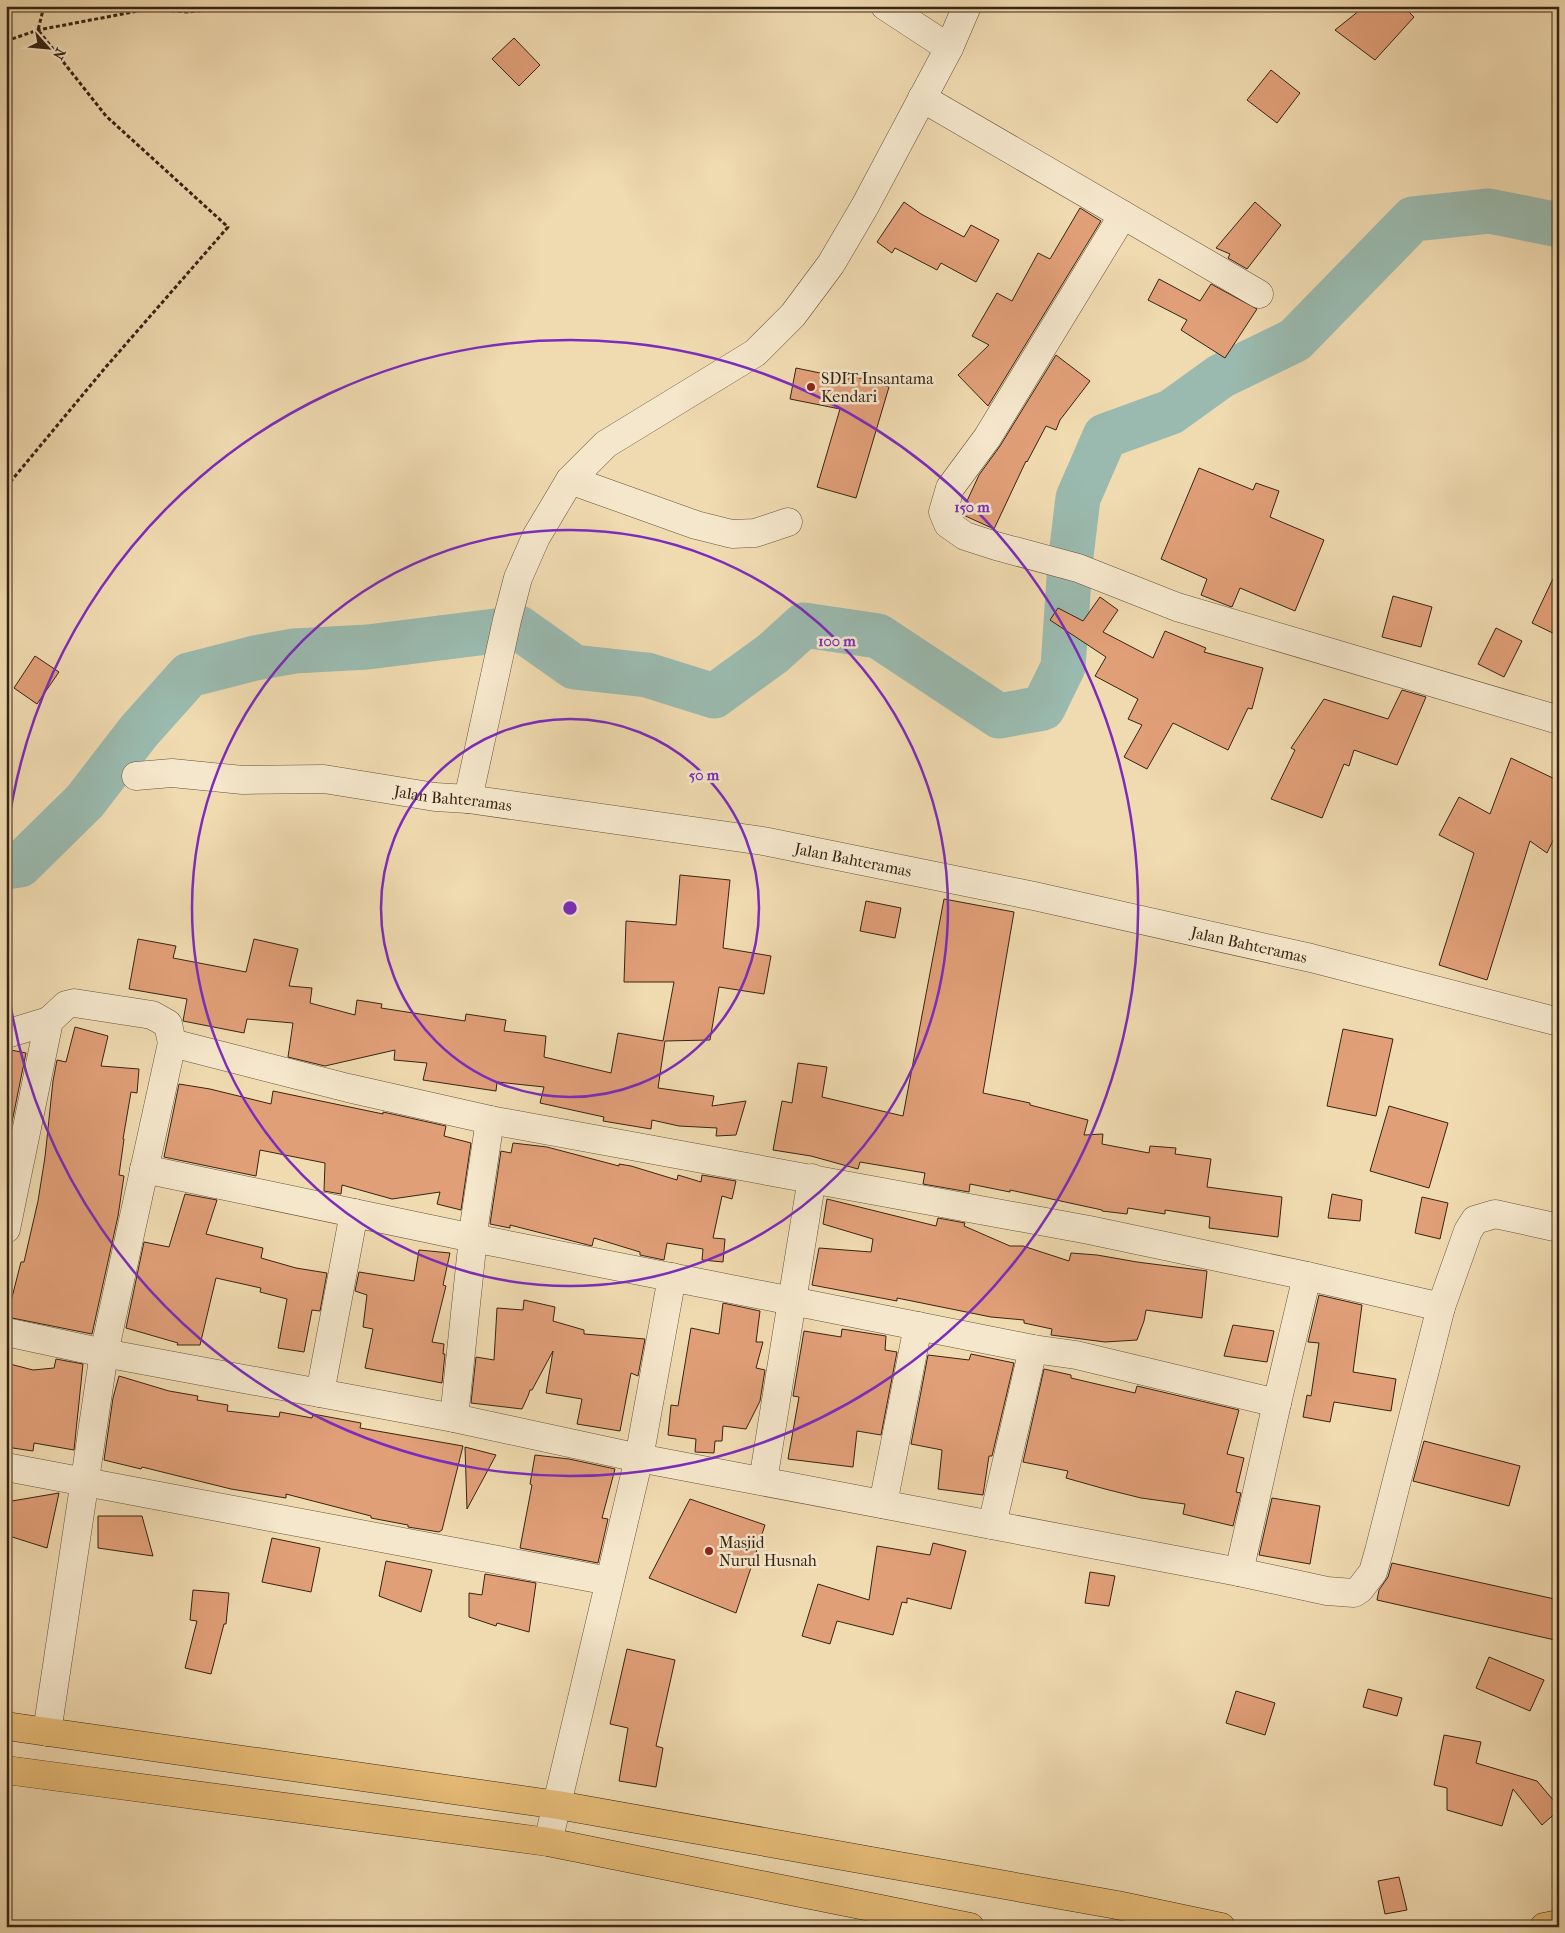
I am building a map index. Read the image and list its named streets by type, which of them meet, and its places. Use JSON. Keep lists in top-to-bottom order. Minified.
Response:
{"streets":{"street":["Jalan Bahteramas"]},"places":["SDIT Insantama Kendari","Masjid Nurul Husnah"],"north":"bottom right","rings":["150 m","100 m","50 m"]}
